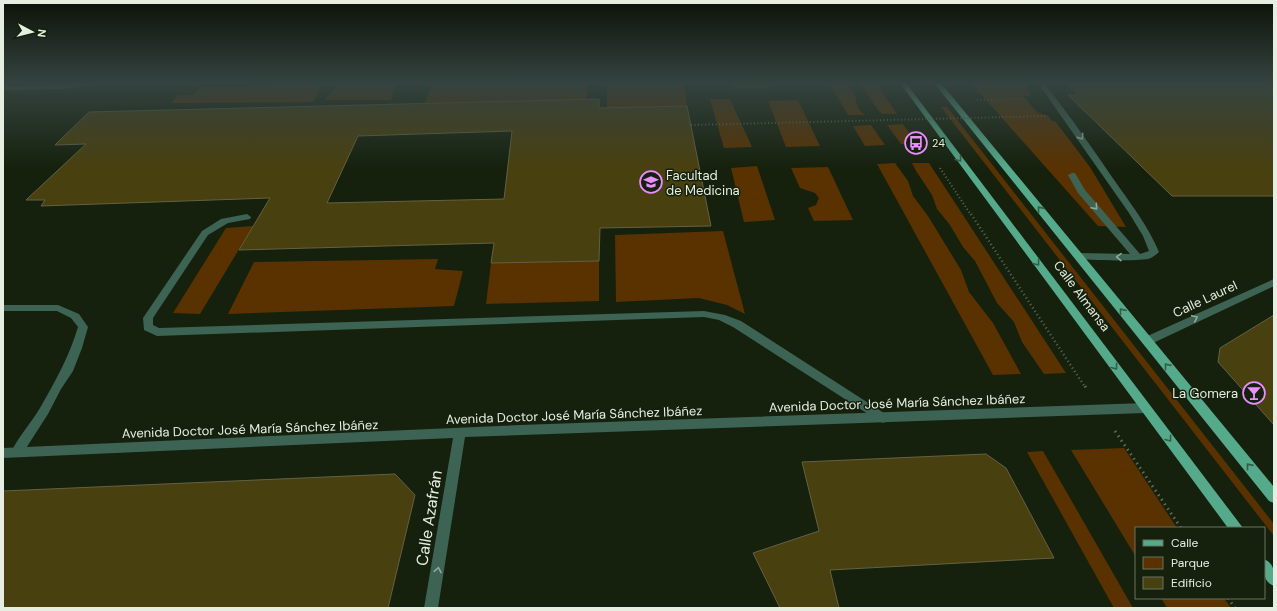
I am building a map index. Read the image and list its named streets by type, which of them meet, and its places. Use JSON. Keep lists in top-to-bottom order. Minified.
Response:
{"streets":{"main road":["Calle Almansa"],"street":["Calle Laurel","Avenida Doctor José María Sánchez Ibáñez","Calle Azafrán"]},"crossings":[["Calle Almansa","Calle Laurel"],["Calle Almansa","Avenida Doctor José María Sánchez Ibáñez"],["Avenida Doctor José María Sánchez Ibáñez","Calle Azafrán"]],"one_way":["Calle Laurel","Calle Azafrán"],"places":{"bus stop":["24"],"school or university":["Facultad de Medicina"],"bar":["La Gomera"]},"legend":["Calle","Parque","Edificio"],"north":"right"}
